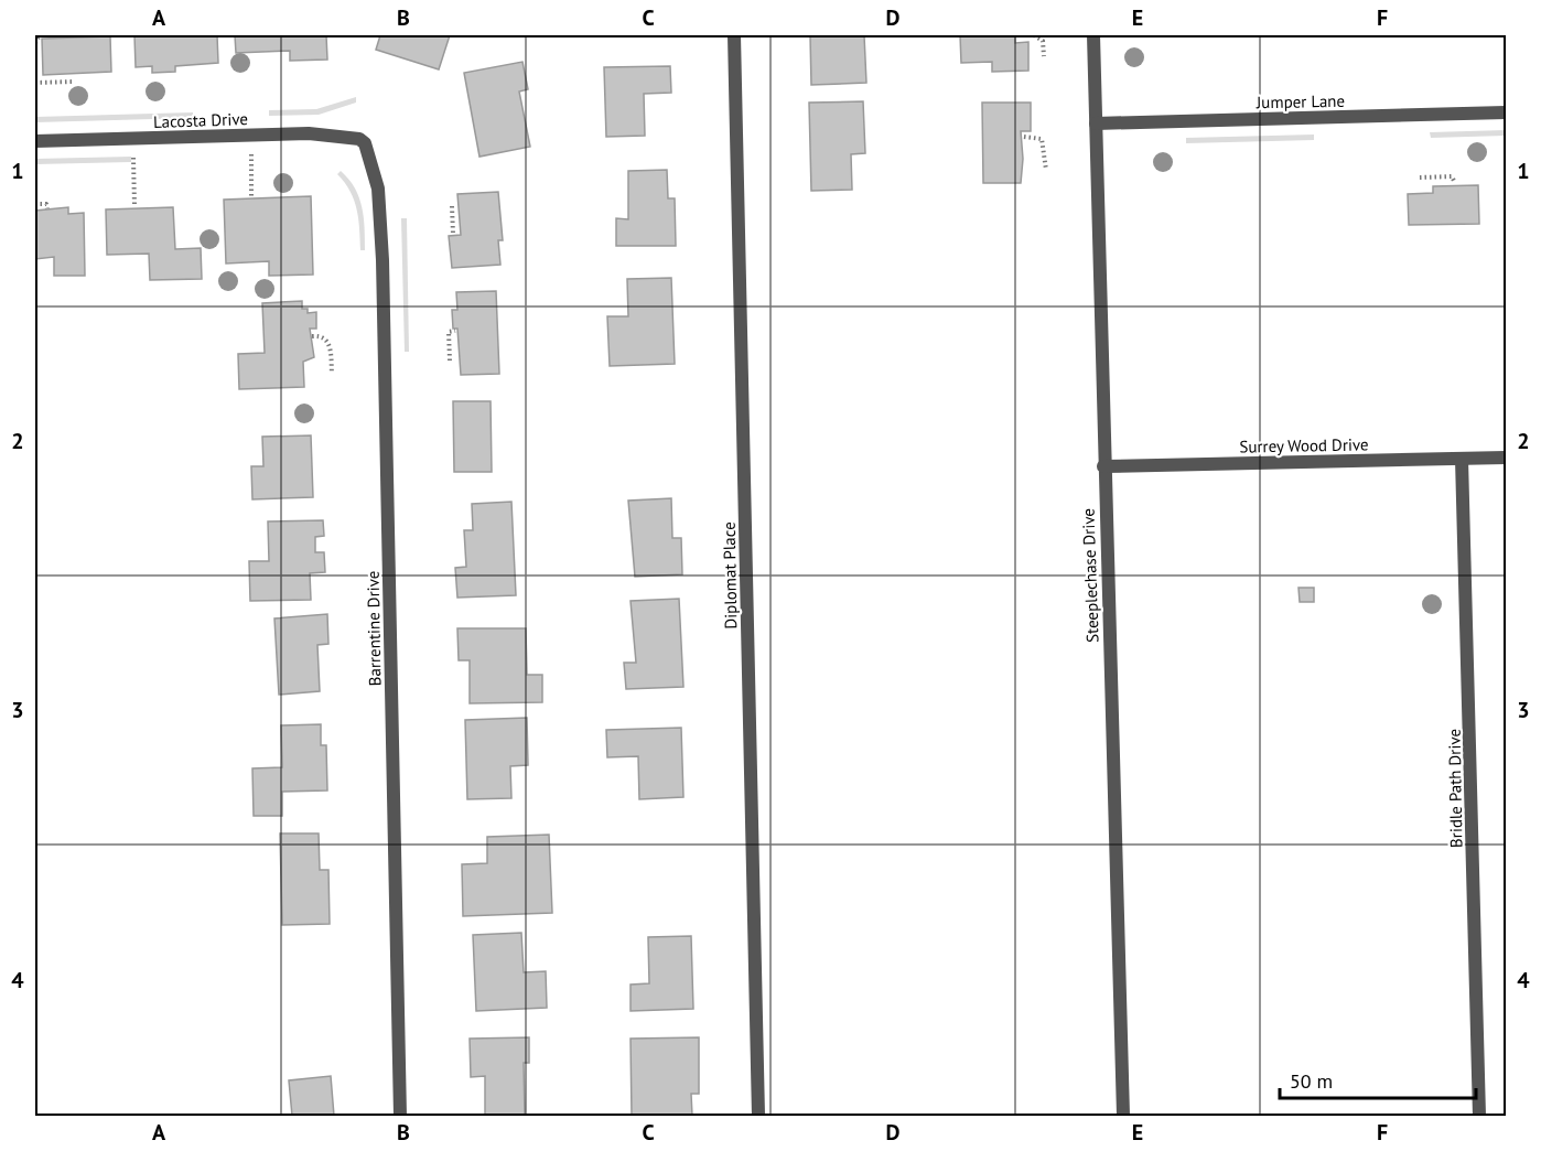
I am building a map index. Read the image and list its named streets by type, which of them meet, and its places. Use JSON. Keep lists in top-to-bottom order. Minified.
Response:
{"streets":{"street":["Jumper Lane","Lacosta Drive","Surrey Wood Drive","Diplomat Place","Steeplechase Drive","Barrentine Drive","Bridle Path Drive"]},"crossings":[["Jumper Lane","Steeplechase Drive"],["Lacosta Drive","Barrentine Drive"],["Surrey Wood Drive","Steeplechase Drive"],["Surrey Wood Drive","Bridle Path Drive"]],"scale_bar":"50 m","grid":{"columns":["A","B","C","D","E","F"],"rows":["1","2","3","4"]}}
